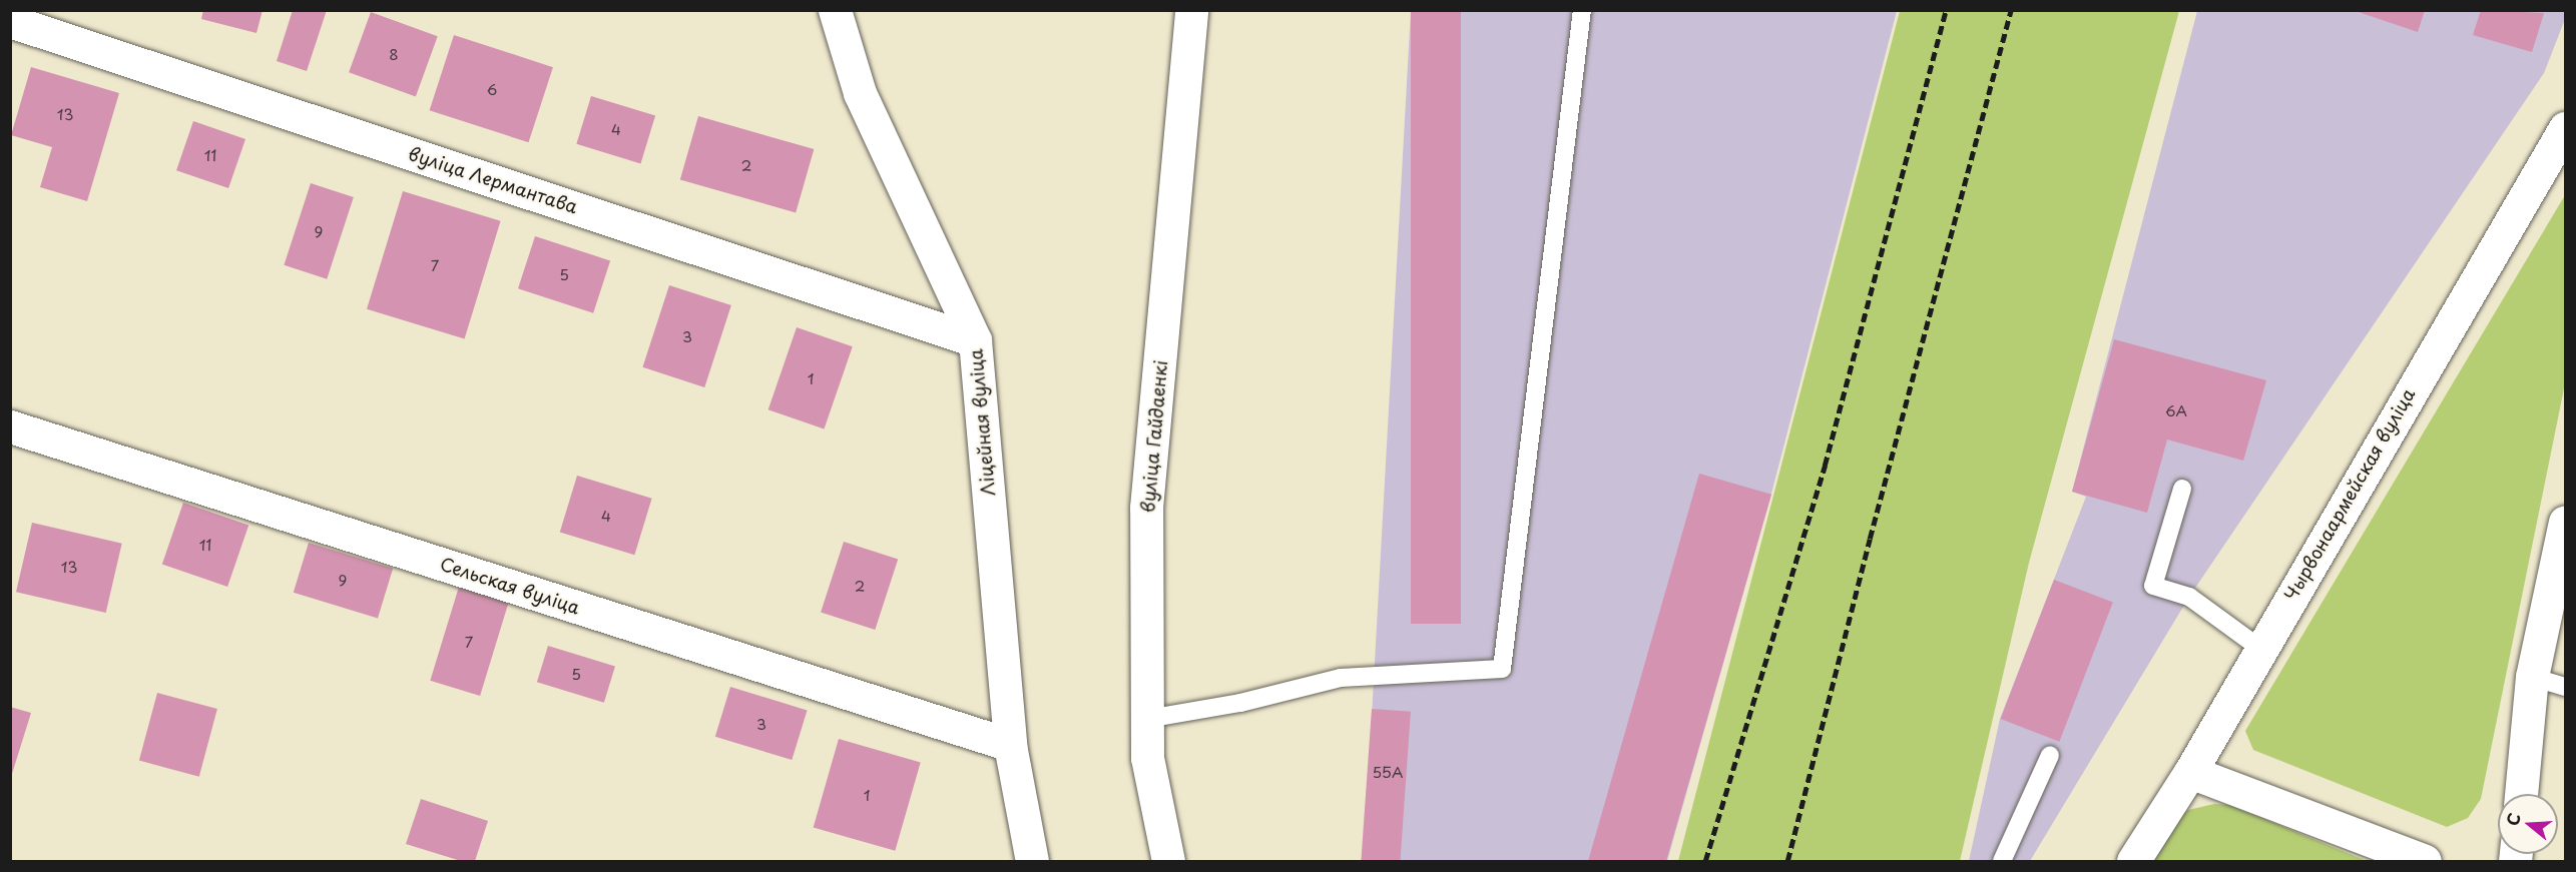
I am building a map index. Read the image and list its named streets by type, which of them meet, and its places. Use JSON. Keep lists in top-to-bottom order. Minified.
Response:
{"streets":{"street":["вуліца Лермантава","Ліцейная вуліца","вуліца Гайдаенкі","Чырвонаармейская вуліца","Сельская вуліца"]},"crossings":[["вуліца Лермантава","Ліцейная вуліца"],["Ліцейная вуліца","Сельская вуліца"]],"house_numbers":["8","6","13","4","11","2","9","7","5","3","1","6А","4","11","13","9","2","7","5","3","55А","1"],"north":"left"}
